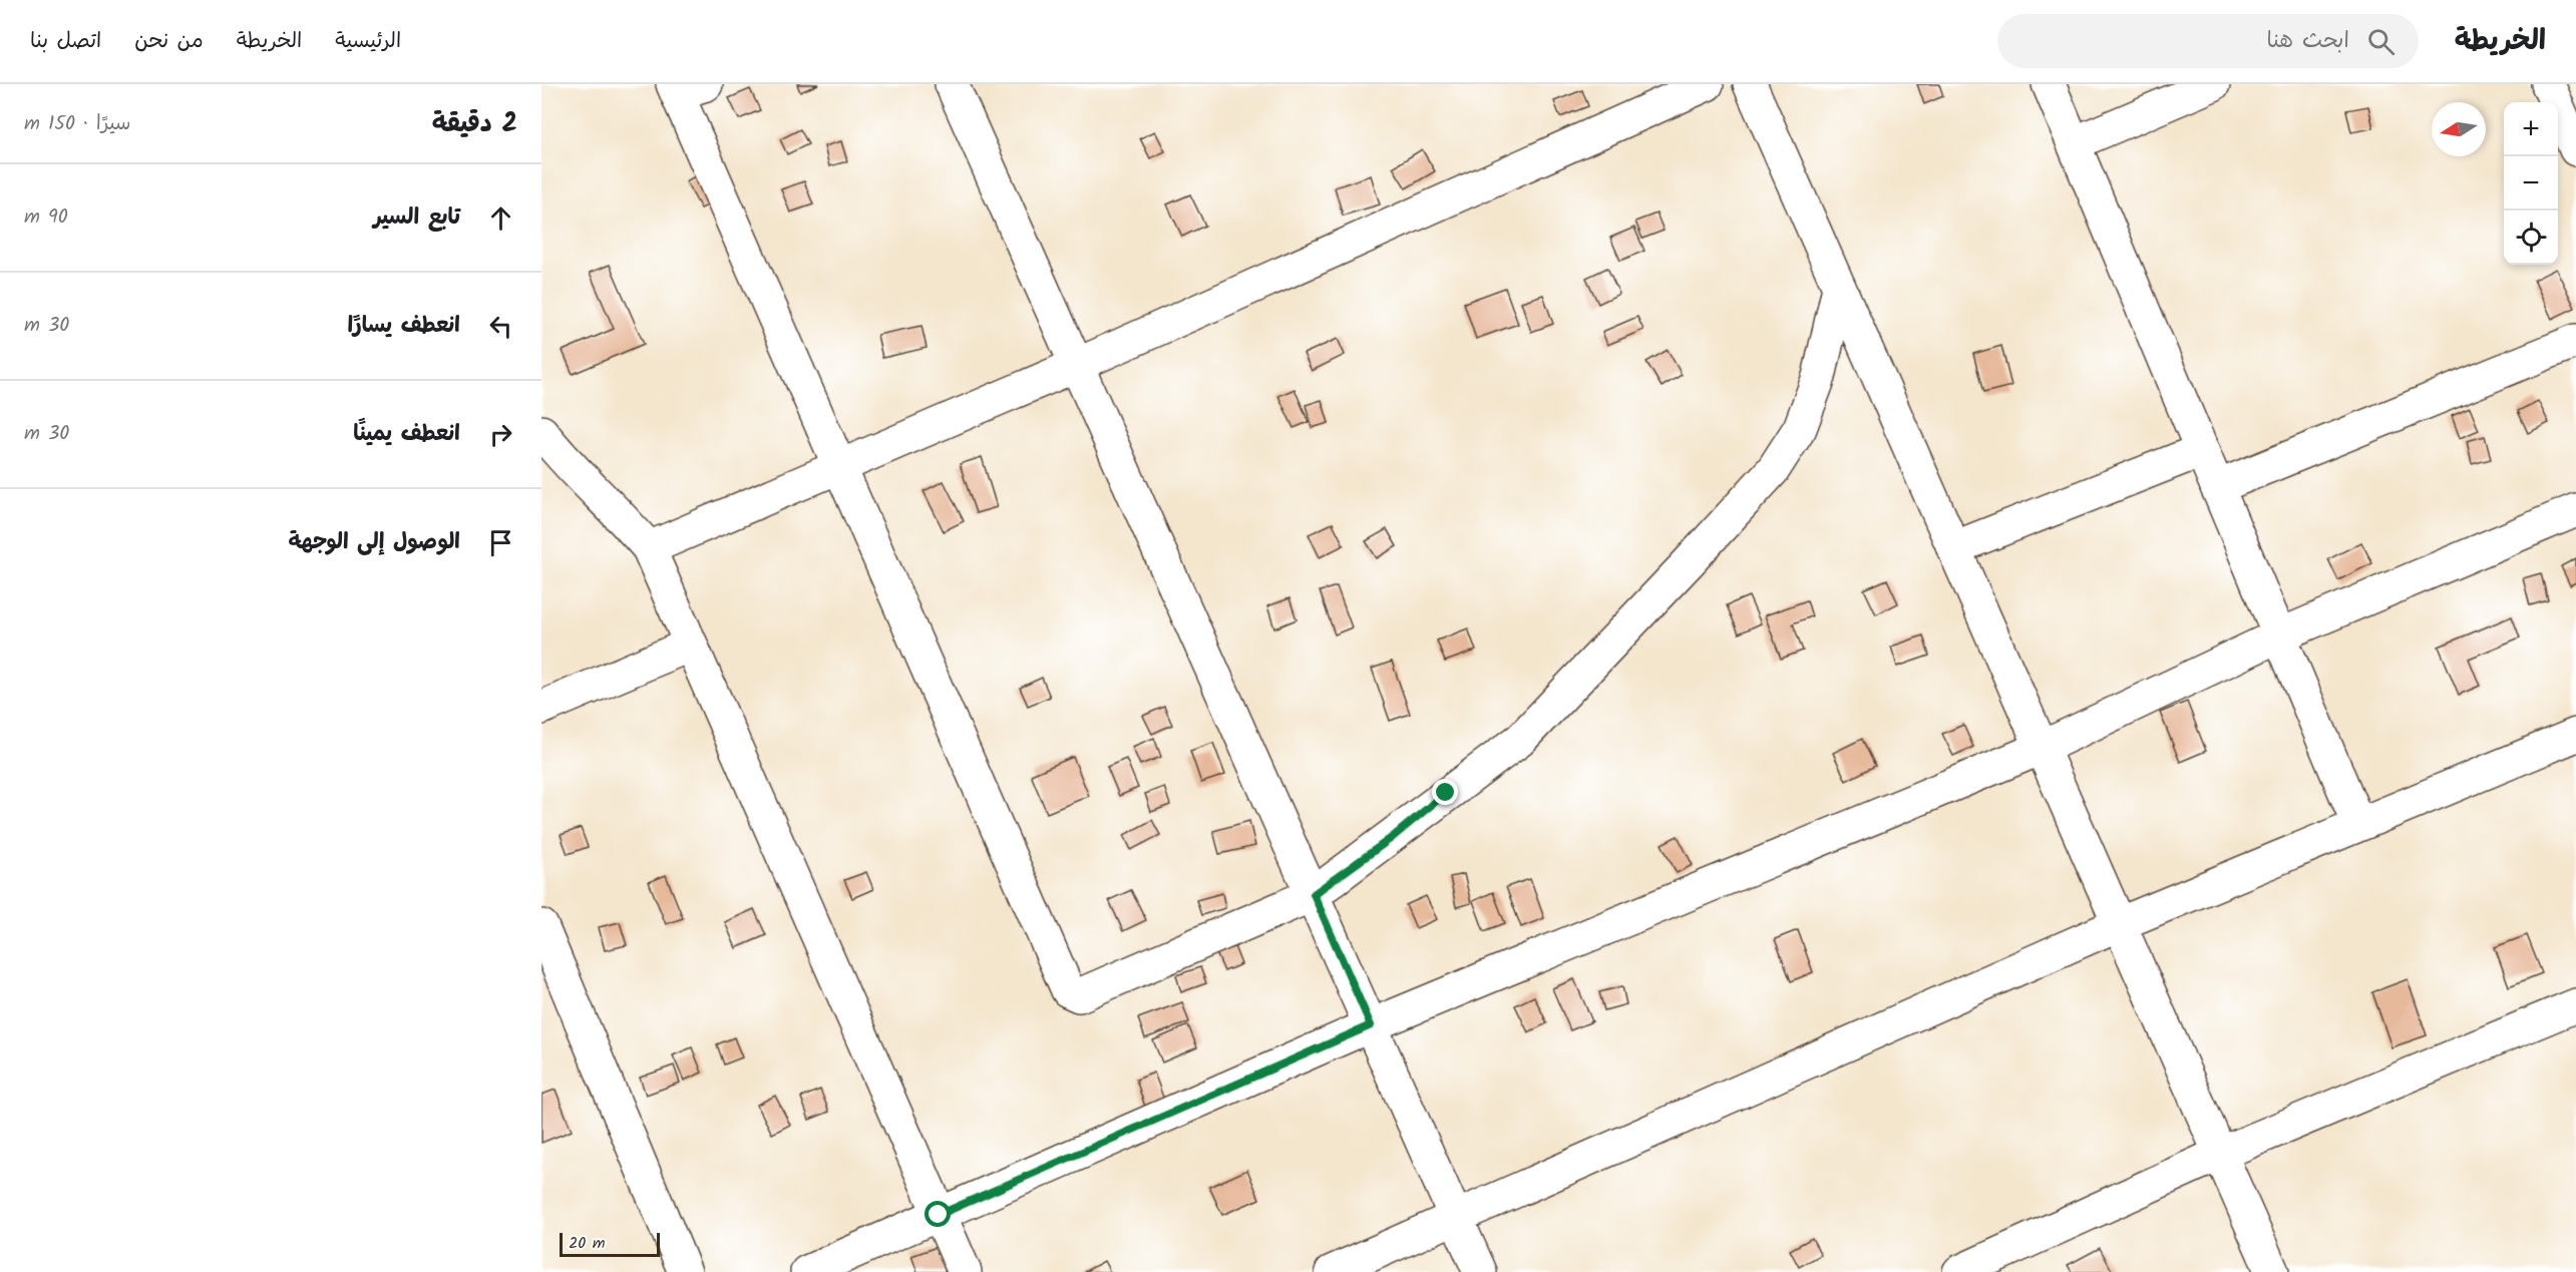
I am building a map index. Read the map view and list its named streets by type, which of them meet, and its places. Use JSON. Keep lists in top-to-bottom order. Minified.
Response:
{"scale_bar":"20 m","north":"left","page":{"header":"الخريطة","search":"ابحث هنا","nav":["الرئيسية","الخريطة","من نحن","اتصل بنا"],"heading":["2 دقيقة","سيرًا · 150 m"],"map_buttons":["+","−"],"list":[["تابع السير","90 m"],["انعطف يسارًا","30 m"],["انعطف يمينًا","30 m"],"الوصول إلى الوجهة"],"scale":"20 m"}}
